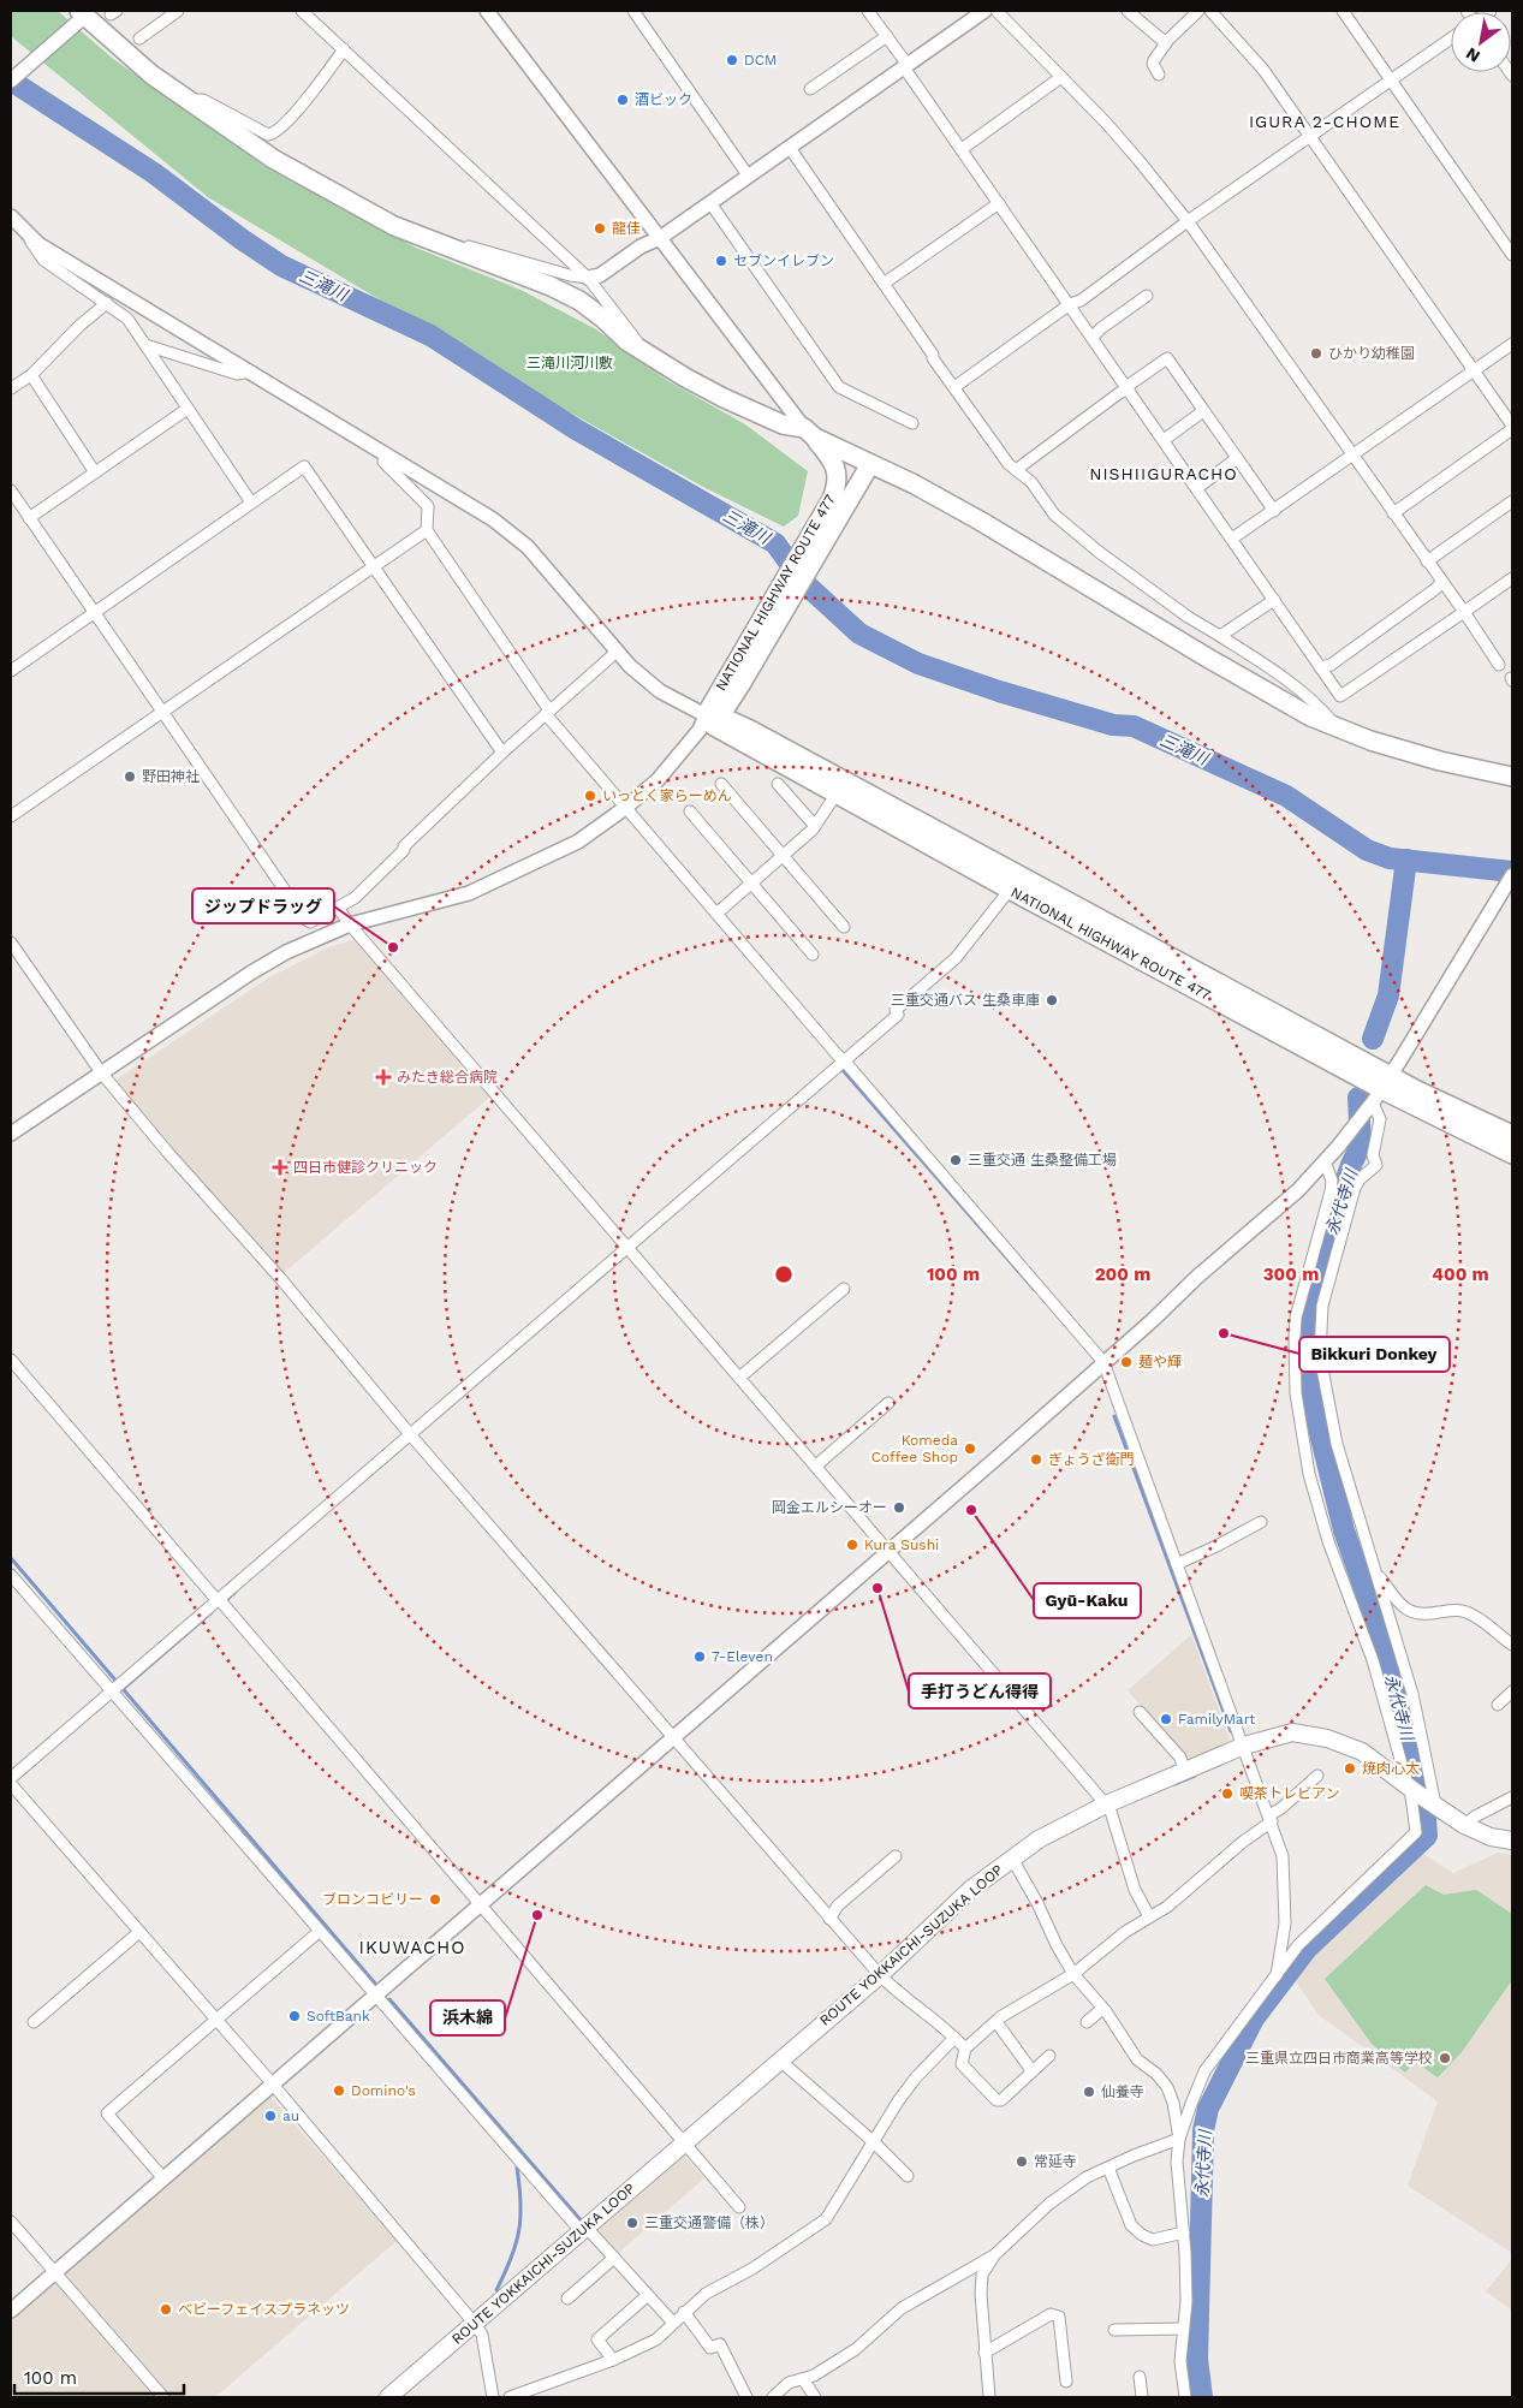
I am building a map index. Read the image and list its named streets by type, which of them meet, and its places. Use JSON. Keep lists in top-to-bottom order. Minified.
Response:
{"streets":{"highway":["NATIONAL HIGHWAY ROUTE 477"],"main road":["ROUTE YOKKAICHI-SUZUKA LOOP"]},"districts":["IGURA 2-CHOME","NISHIIGURACHO","IKUWACHO"],"water":["三滝川","永代寺川"],"parks":["三滝川河川敷"],"places":{"other":["DCM","酒ビック","龍佳","セブンイレブン","ひかり幼稚園","野田神社","いっとく家らーめん","ジップドラッグ","三重交通バス 生桑車庫","三重交通 生桑整備工場","Bikkuri Donkey","麺や輝","Komeda Coffee Shop","ぎょうざ衛門","岡金エルシーオー","Gyū-Kaku","Kura Sushi","手打うどん得得","7-Eleven","FamilyMart","焼肉心太","喫茶トレビアン","ブロンコビリー","浜木綿","SoftBank","三重県立四日市商業高等学校","Domino's","仙養寺","au","常延寺","三重交通警備（株）","ベビーフェイスプラネッツ"],"health":["みたき総合病院","四日市健診クリニック"]},"scale_bar":"100 m","north":"bottom left","rings":["100 m","200 m","300 m","400 m"]}
